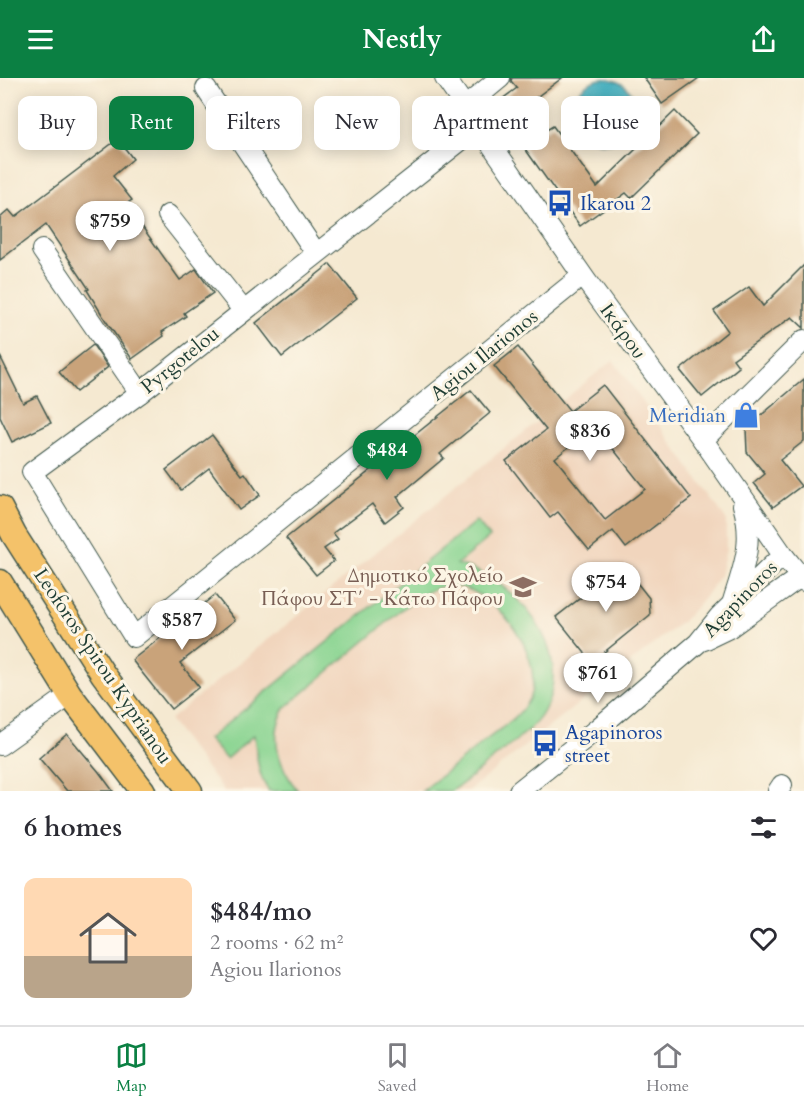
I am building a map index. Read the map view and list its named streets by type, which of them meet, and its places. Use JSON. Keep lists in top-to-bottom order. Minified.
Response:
{"streets":{"main road":["Leoforos Spirou Kyprianou"],"street":["Ικάρου","Agiou Ilarionos","Pyrgotelou","Agapinoros"]},"crossings":[["Ικάρου","Agiou Ilarionos"],["Ικάρου","Agapinoros"],["Agiou Ilarionos","Pyrgotelou"]],"places":{"bus stop":["Ikarou 2","Agapinoros street"],"shop":["Meridian"],"school or university":["Δημοτικό Σχολείο Πάφου ΣΤ΄ - Κάτω Πάφου"]},"page":{"header":"Nestly","chip":["Buy","Rent","Filters","New","Apartment","House"],"price":["$759","$836","$484","$754","$587","$761"],"heading":"6 homes","list":[{"name":"$484/mo","note":"2 rooms · 62 m² · Agiou Ilarionos"}],"tabs":["Map","Saved","Home"]}}
